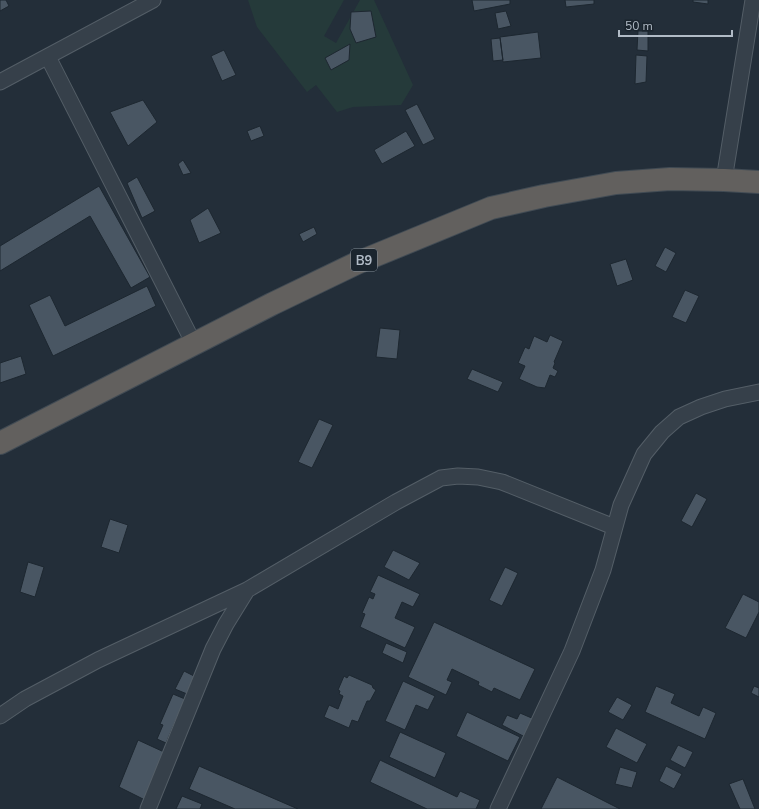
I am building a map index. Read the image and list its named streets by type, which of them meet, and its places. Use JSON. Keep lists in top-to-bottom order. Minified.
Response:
{"streets":{"highway":["B9"]},"scale_bar":"50 m"}
